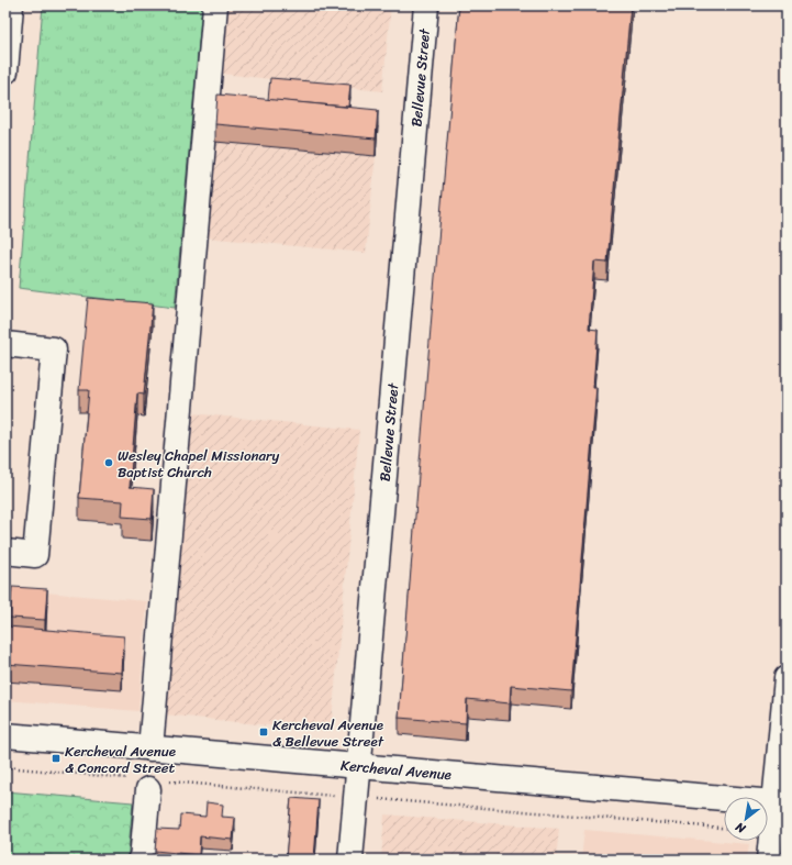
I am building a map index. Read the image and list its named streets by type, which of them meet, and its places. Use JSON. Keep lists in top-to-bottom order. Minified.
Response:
{"streets":{"street":["Bellevue Street","Kercheval Avenue"]},"crossings":[["Bellevue Street","Kercheval Avenue"]],"places":{"other":["Wesley Chapel Missionary Baptist Church"],"transit":["Kercheval Avenue & Bellevue Street","Kercheval Avenue & Concord Street"]},"north":"bottom left"}
